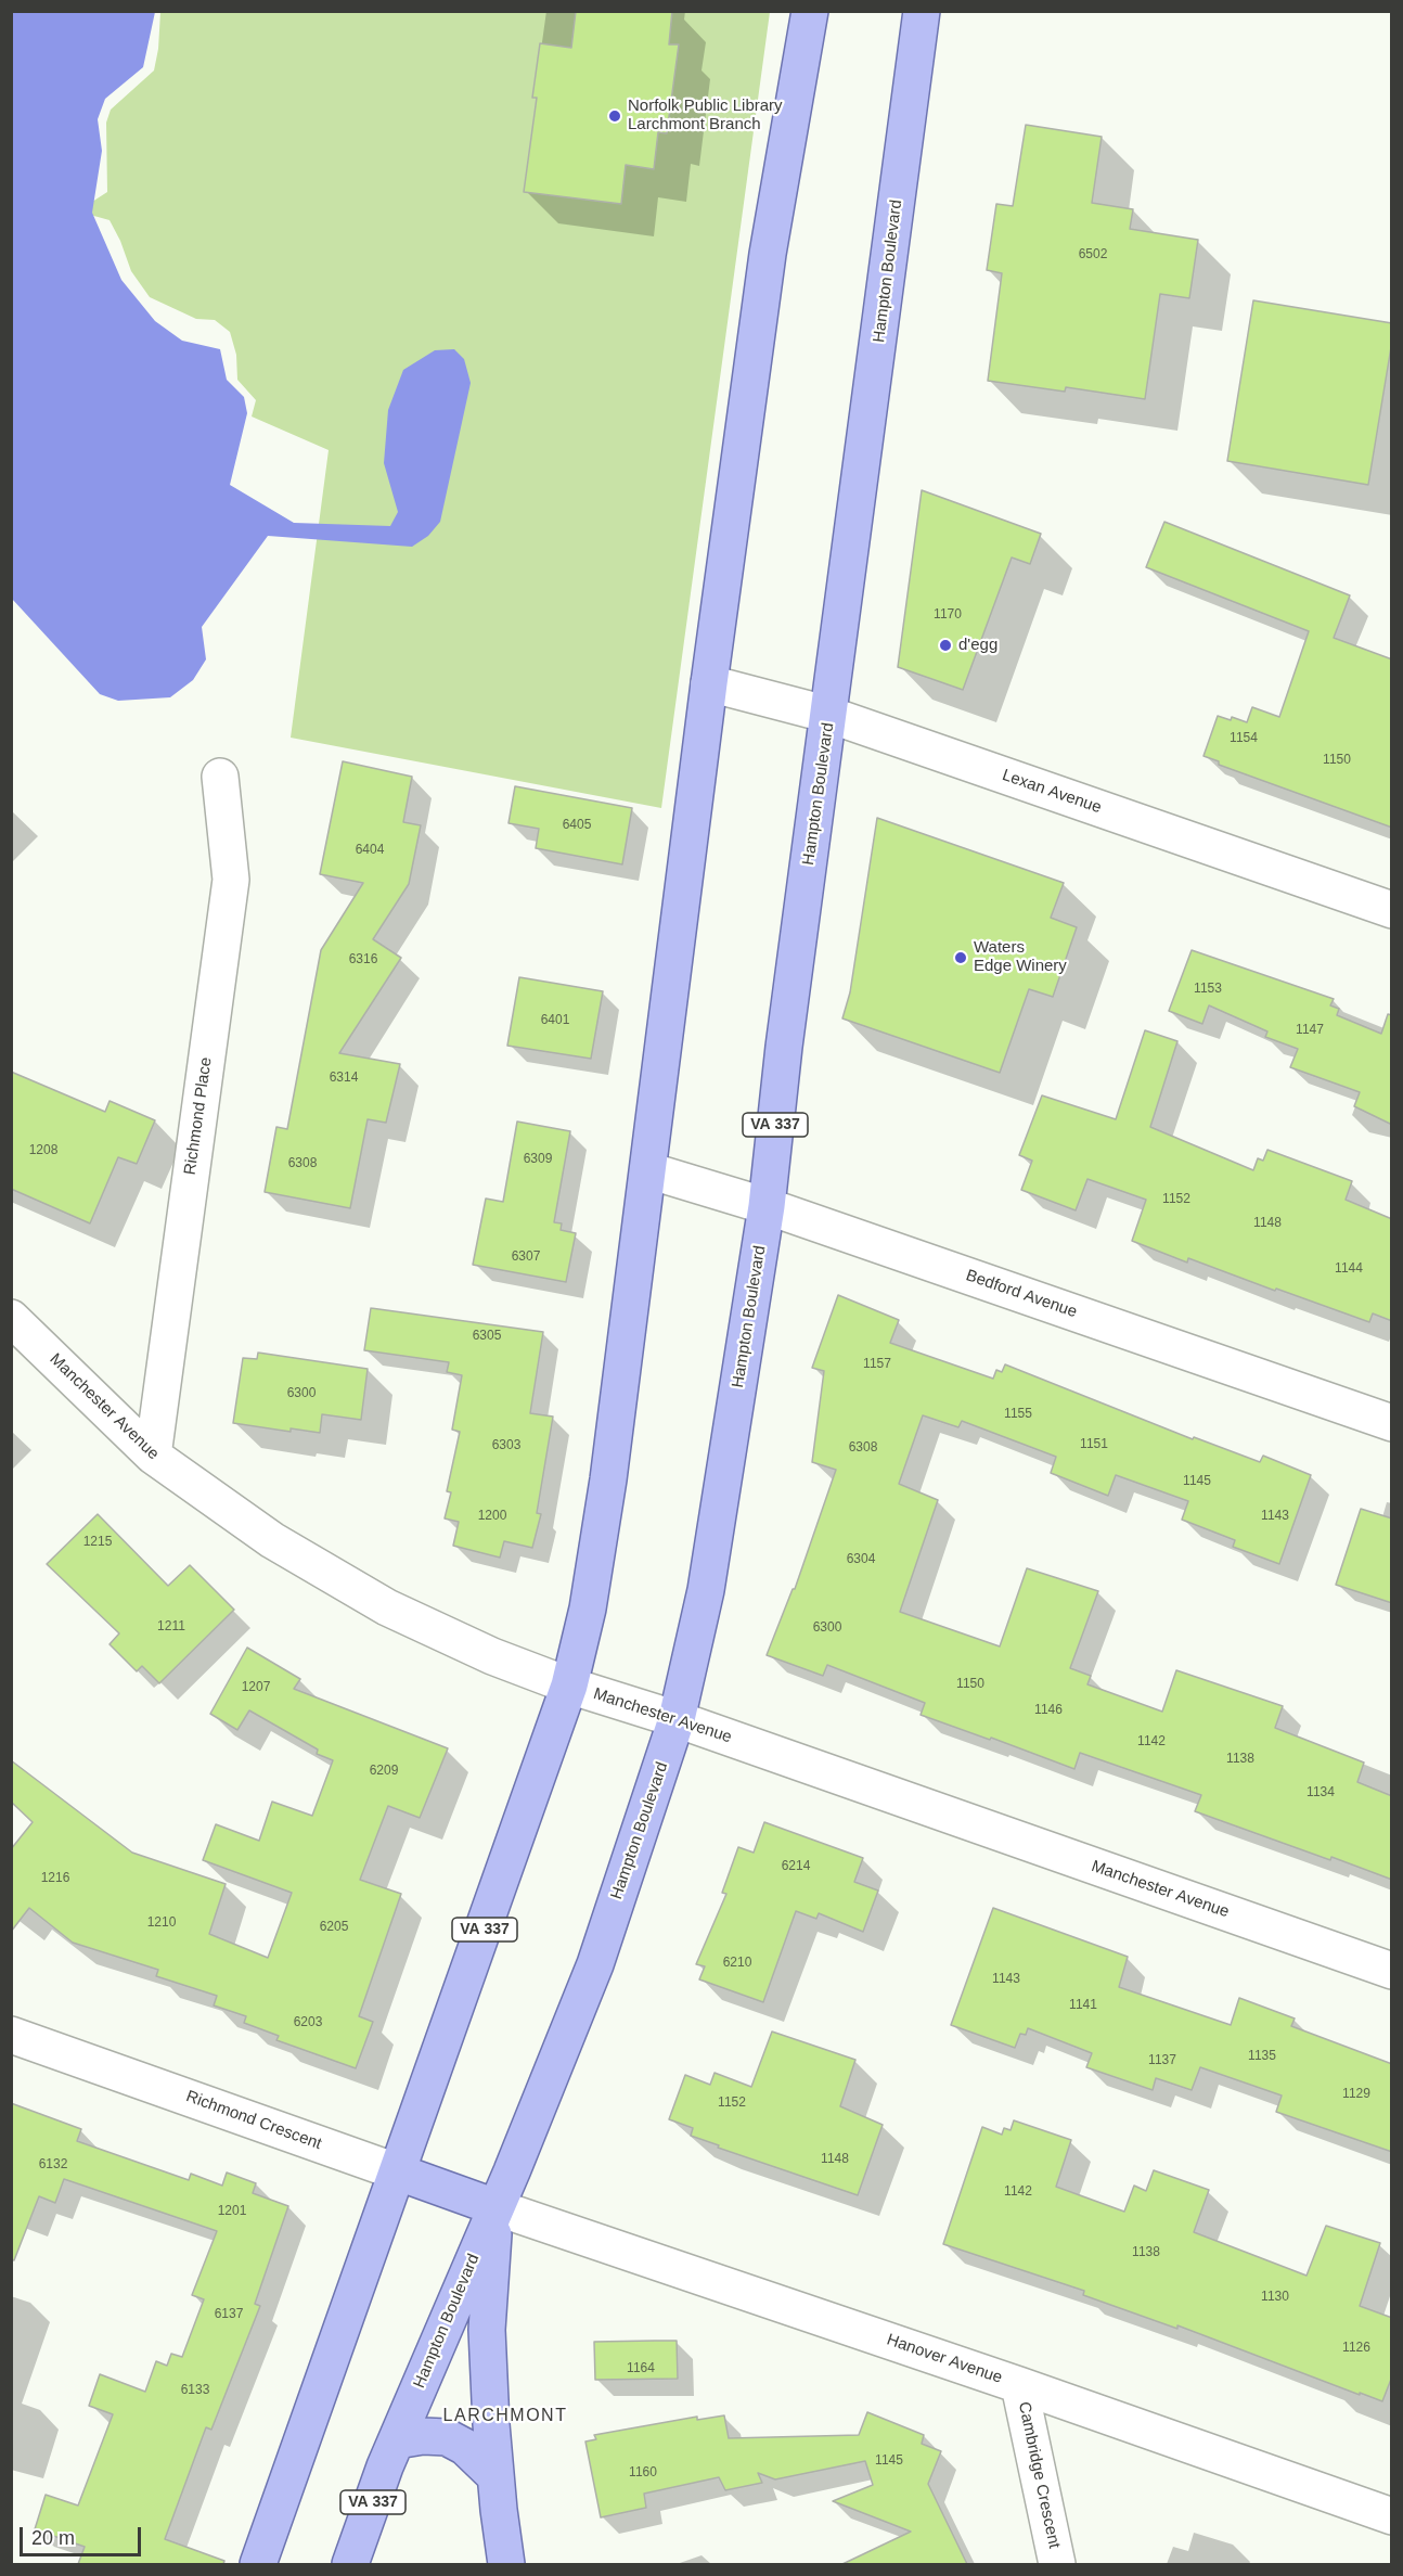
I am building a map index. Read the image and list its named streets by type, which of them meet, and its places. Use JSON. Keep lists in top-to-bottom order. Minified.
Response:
{"streets":{"main road":["Hampton Boulevard","VA 337","Richmond Crescent"],"street":["Lexan Avenue","Richmond Place","Bedford Avenue","Manchester Avenue","Hanover Avenue","Cambridge Crescent"]},"crossings":[["Hampton Boulevard","Lexan Avenue"],["Hampton Boulevard","Bedford Avenue"],["Hampton Boulevard","Manchester Avenue"],["Hampton Boulevard","Richmond Crescent"],["Hampton Boulevard","Hanover Avenue"],["Lexan Avenue","VA 337"],["Richmond Place","Manchester Avenue"],["VA 337","Bedford Avenue"],["VA 337","Manchester Avenue"],["VA 337","Richmond Crescent"],["Richmond Crescent","Hanover Avenue"],["Hanover Avenue","Cambridge Crescent"]],"districts":["LARCHMONT"],"places":["Norfolk Public Library Larchmont Branch","d'egg","Waters Edge Winery"],"house_numbers":["6502","1170","1154","1150","6405","6404","6316","1153","6401","1147","6314","1208","6309","6308","1152","1148","6307","1144","6305","1157","6300","1155","1151","6303","6308","1145","1200","1143","1215","6304","1211","6300","1150","1207","1146","1142","1138","6209","1134","6214","1216","1210","6205","6210","1143","1141","6203","1135","1137","1129","1152","1148","6132","1142","1201","1138","1130","6137","1126","1164","6133","1145","1160"],"scale_bar":"20 m"}
